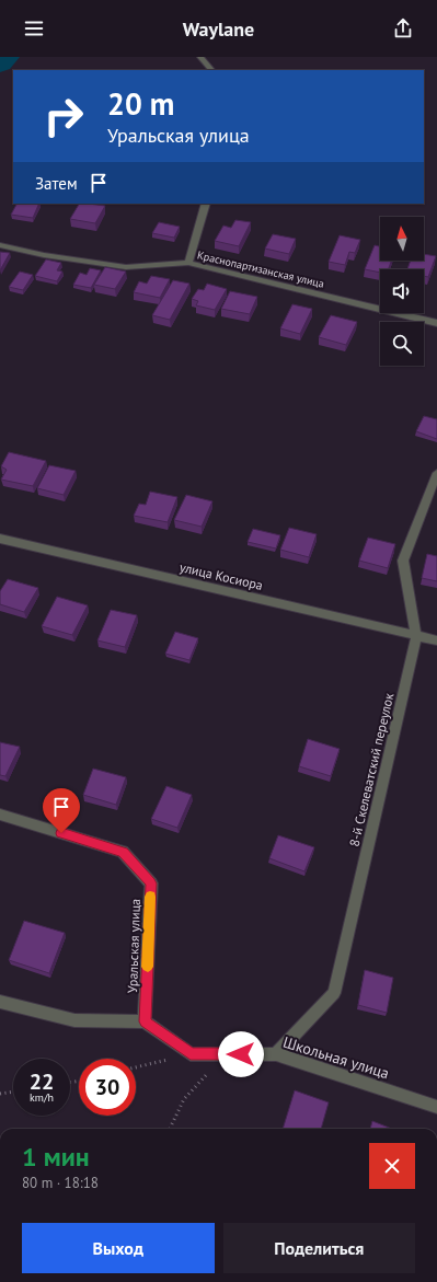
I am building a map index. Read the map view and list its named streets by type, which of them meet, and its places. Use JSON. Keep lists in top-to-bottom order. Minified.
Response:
{"streets":{"street":["Краснопартизанская улица","улица Косиора","8-й Скелеватский переулок","Уральская улица","Школьная улица"]},"crossings":[["улица Косиора","8-й Скелеватский переулок"],["8-й Скелеватский переулок","Школьная улица"]],"north":"top","page":{"header":"Waylane","turn":["20 m","Уральская улица"],"then":"Затем","speed":"22 km/h","limit":"30","heading":["1 мин","80 m · 18:18"],"buttons":["Выход","Поделиться"]}}
